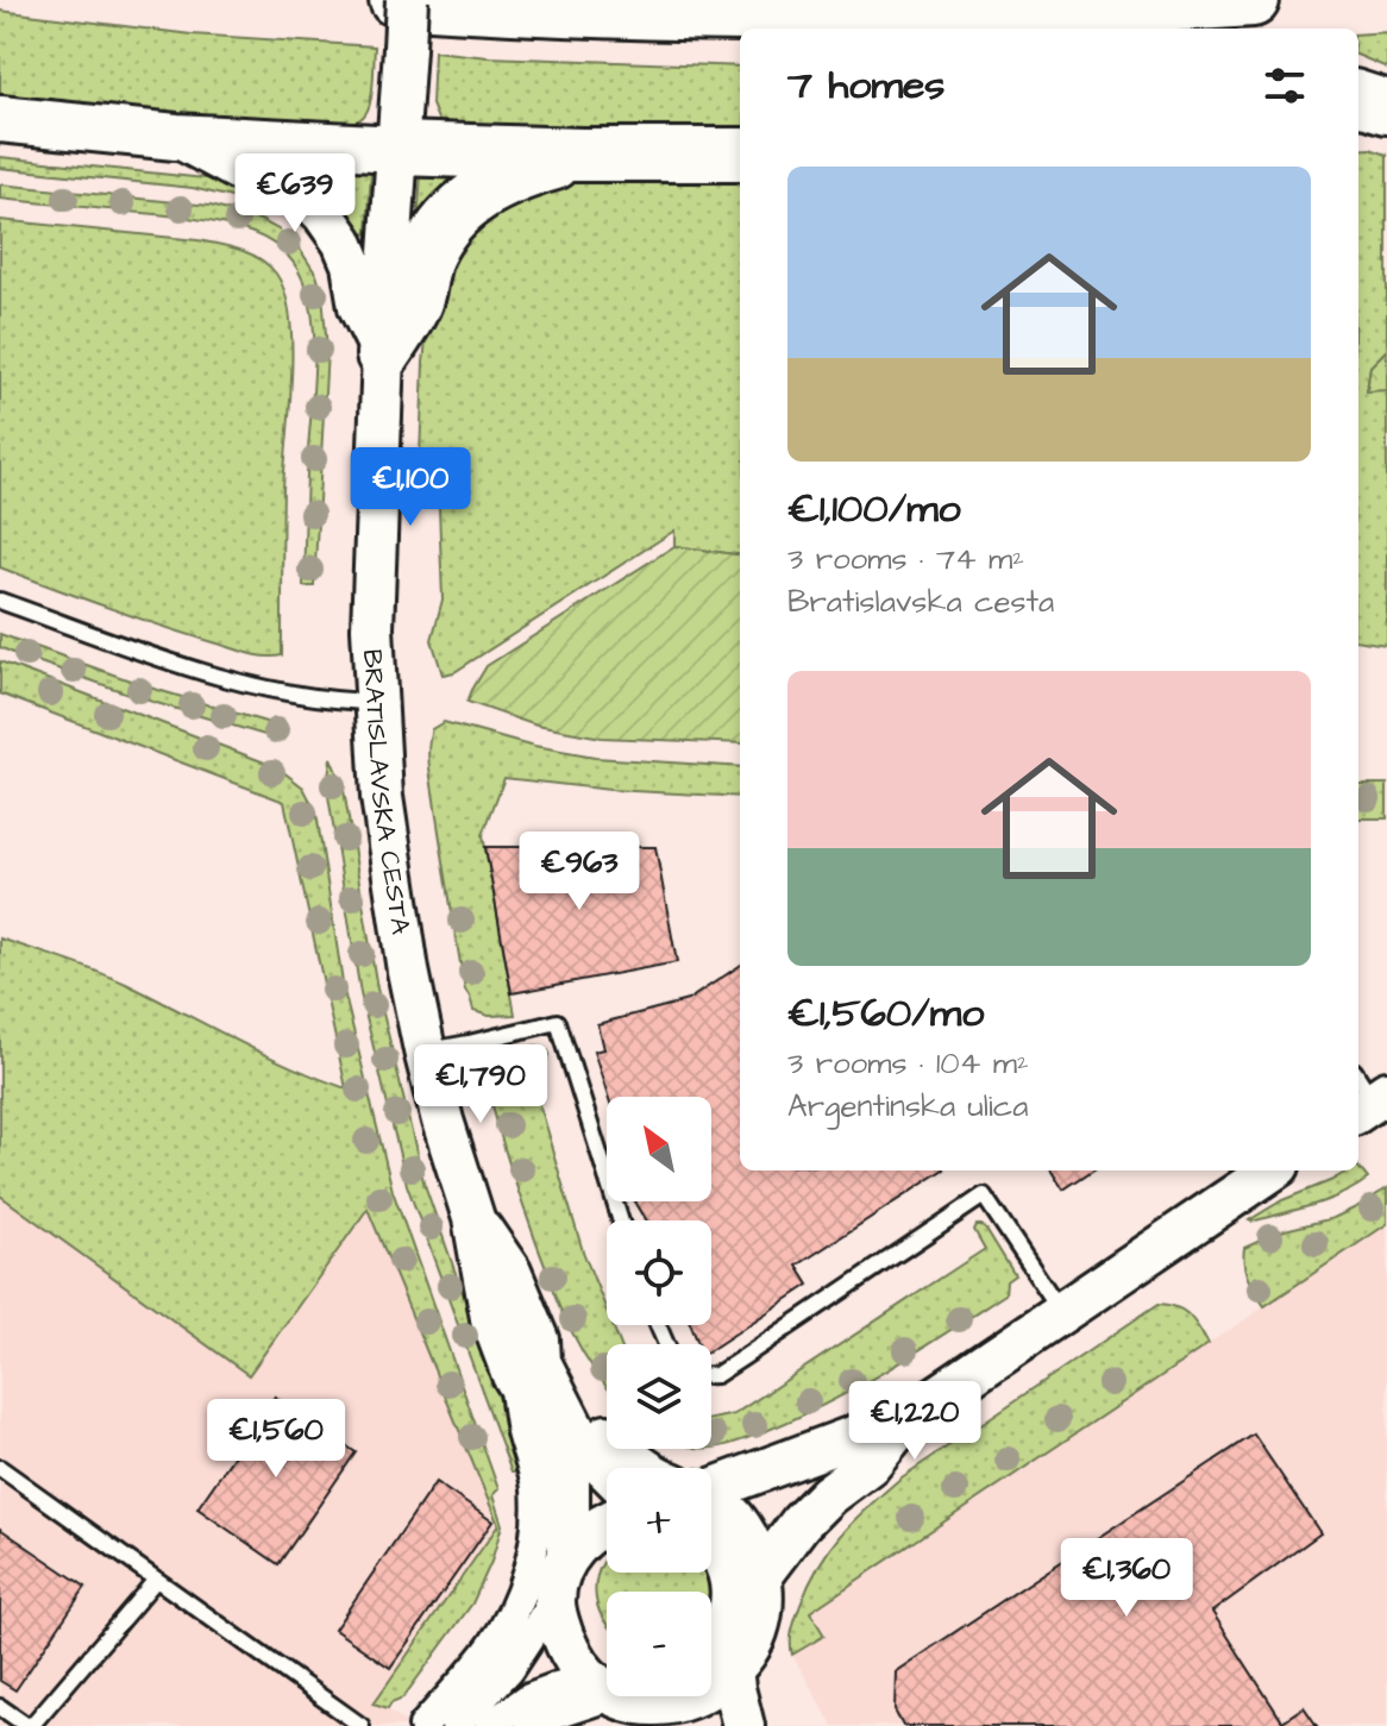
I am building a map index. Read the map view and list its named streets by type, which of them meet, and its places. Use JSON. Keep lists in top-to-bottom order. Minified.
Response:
{"streets":{"street":["BRATISLAVSKA CESTA"]},"north":"top left","page":{"heading":"7 homes","list":[{"name":"€1,100/mo","note":"3 rooms · 74 m² · Bratislavska cesta"},{"name":"€1,560/mo","note":"3 rooms · 104 m² · Argentinska ulica"}],"price":["€639","€1,100","€963","€1,790","€1,220","€1,560","€1,360"],"map_buttons":["+","−"]}}
